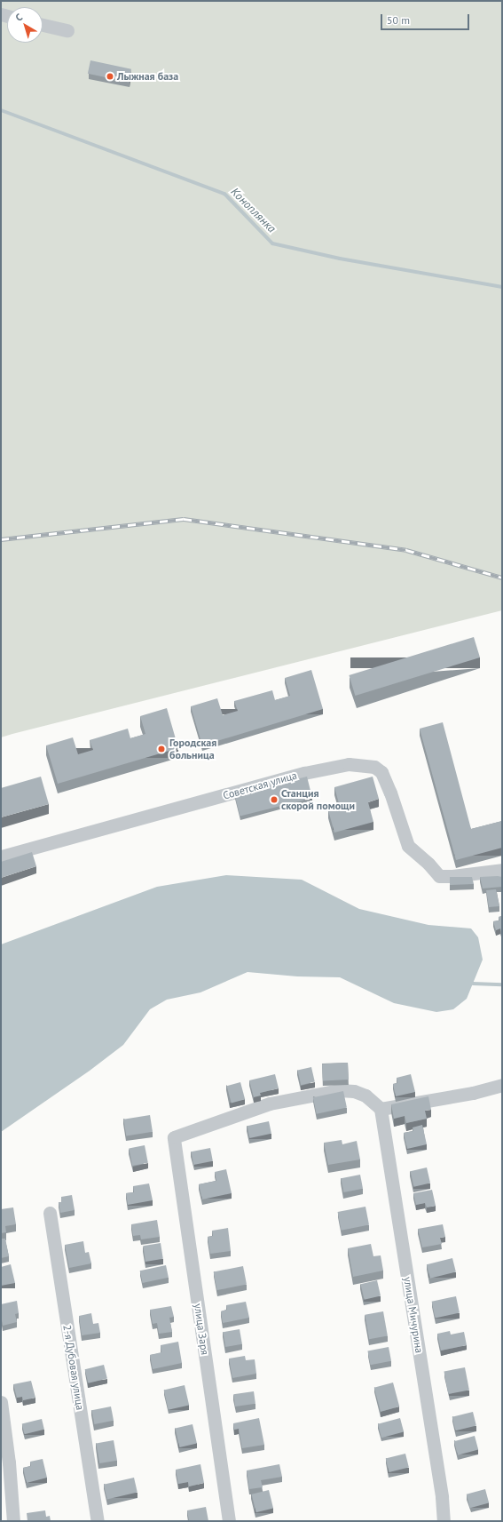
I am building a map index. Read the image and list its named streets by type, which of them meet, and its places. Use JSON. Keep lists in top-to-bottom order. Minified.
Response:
{"streets":{"street":["Советская улица","улица Мичурина","улица Заря","2-я Дубовая улица"]},"crossings":[["улица Мичурина","улица Заря"]],"water":["Коноплянка"],"places":["Лыжная база","Городская больница","Станция скорой помощи"],"scale_bar":"50 m","north":"top left"}
